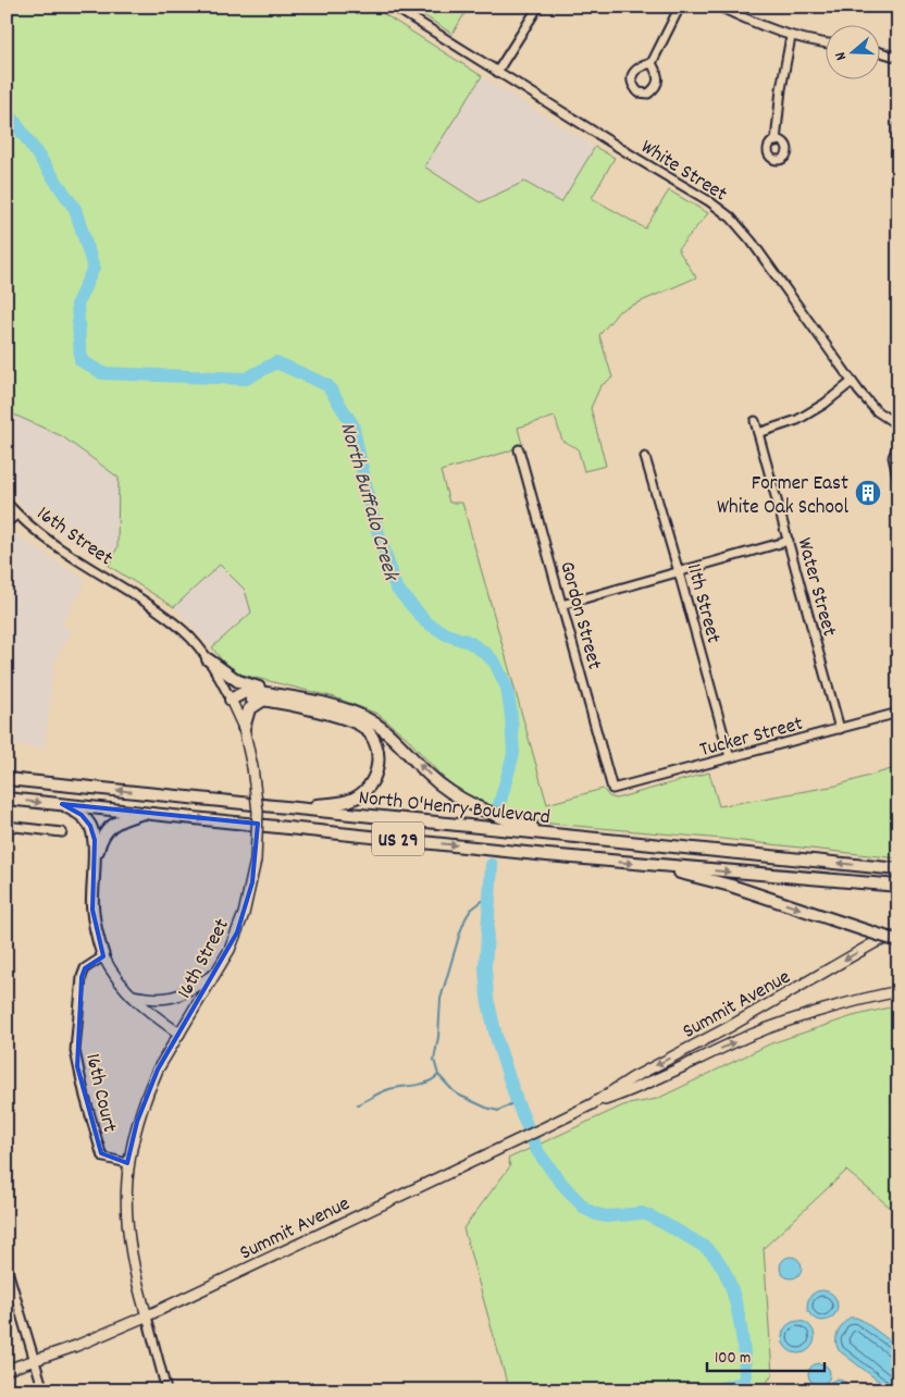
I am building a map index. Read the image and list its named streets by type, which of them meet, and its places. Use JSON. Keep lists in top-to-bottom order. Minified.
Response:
{"streets":{"highway":["North O'Henry Boulevard","US 29"],"main road":["16th Street","Summit Avenue"],"street":["White Street","Water Street","11th Street","Gordon Street","Tucker Street","16th Court"]},"crossings":[["16th Street","Summit Avenue"],["16th Street","16th Court"],["Water Street","Tucker Street"],["11th Street","Tucker Street"],["Gordon Street","Tucker Street"]],"water":["North Buffalo Creek"],"places":{"building":["Former East White Oak School"]},"scale_bar":"100 m","north":"left"}
